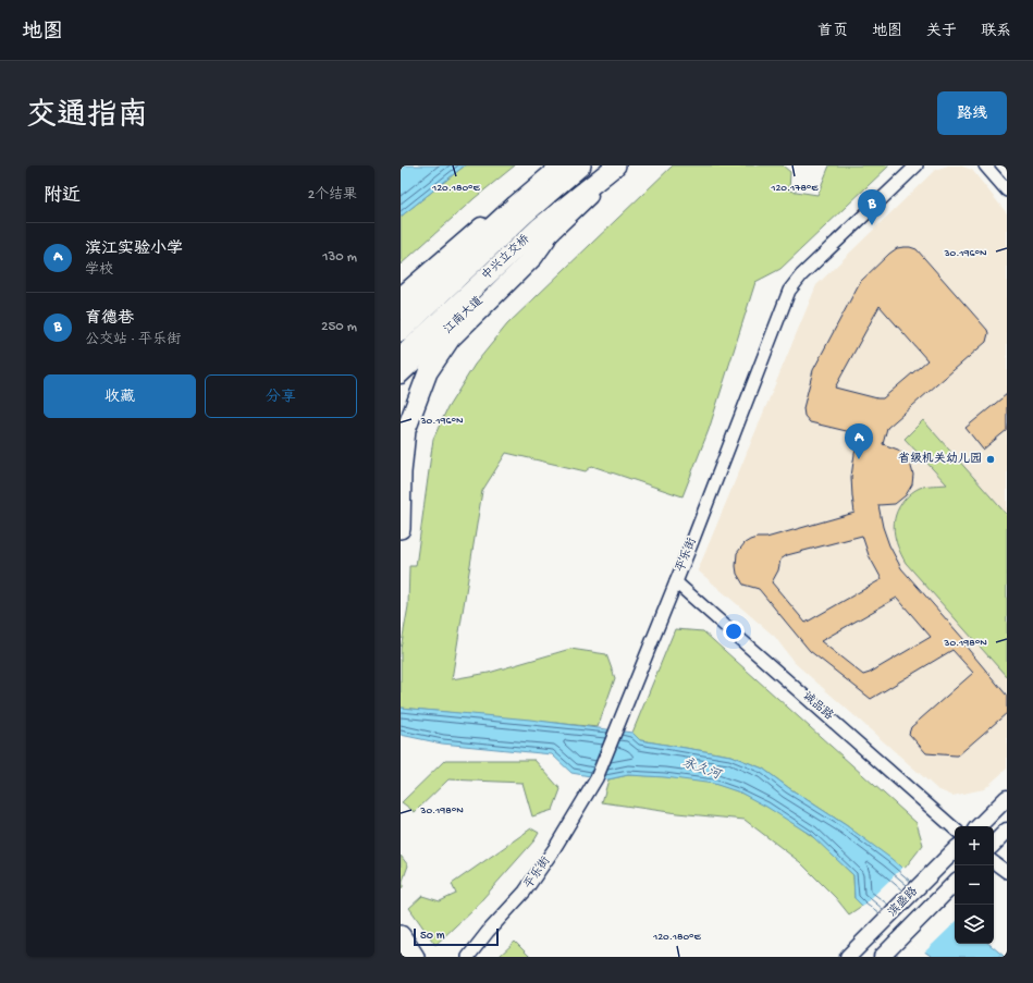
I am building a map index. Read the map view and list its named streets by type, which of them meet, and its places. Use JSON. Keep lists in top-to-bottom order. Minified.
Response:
{"streets":{"highway":["中兴立交桥"],"main road":["江南大道","滨盛路"],"street":["平乐街","诚品路"]},"crossings":[["中兴立交桥","江南大道"],["平乐街","诚品路"]],"water":["永久河"],"places":["省级机关幼儿园"],"scale_bar":"50 m","page":{"header":"地图","nav":["首页","地图","关于","联系"],"title":"交通指南","buttons":["路线",["收藏","分享"]],"heading":["附近","2个结果"],"pins":["B","A"],"list":[{"mark":"A","name":"滨江实验小学","note":"学校","value":"130 m"},{"mark":"B","name":"育德巷","note":"公交站 · 平乐街","value":"250 m"}],"map_buttons":["+","−"],"scale":"50 m"},"coordinates":["120.180°E","120.178°E","30.196°N","30.198°N"]}
